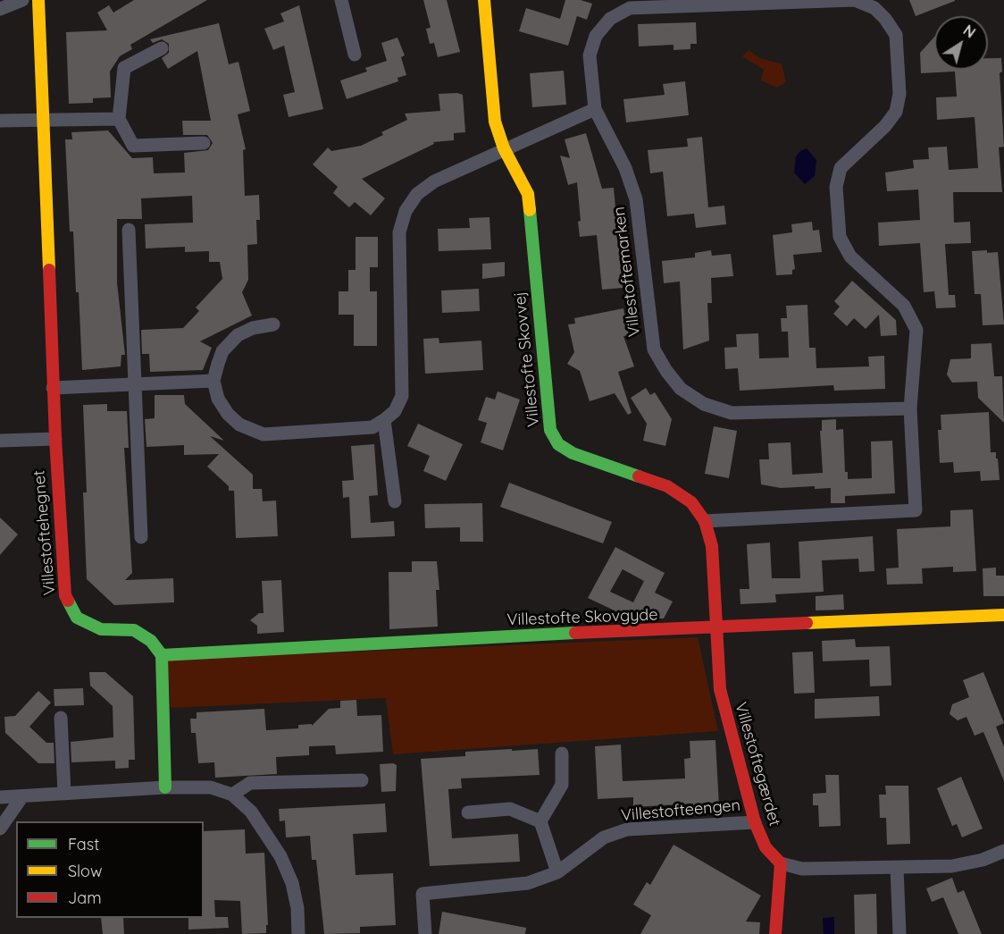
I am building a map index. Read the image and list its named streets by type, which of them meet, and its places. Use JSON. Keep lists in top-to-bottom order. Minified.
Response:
{"streets":{"street":["Villestoftemarken","Villestofte Skovvej","Villestoftehegnet","Villestofte Skovgyde","Villestoftegærdet","Villestofteengen"]},"crossings":[["Villestoftemarken","Villestofte Skovvej"],["Villestofte Skovvej","Villestofte Skovgyde"],["Villestofte Skovvej","Villestoftegærdet"],["Villestoftehegnet","Villestofte Skovgyde"],["Villestofte Skovgyde","Villestoftegærdet"],["Villestoftegærdet","Villestofteengen"]],"legend":["Fast","Slow","Jam"],"north":"top right"}
